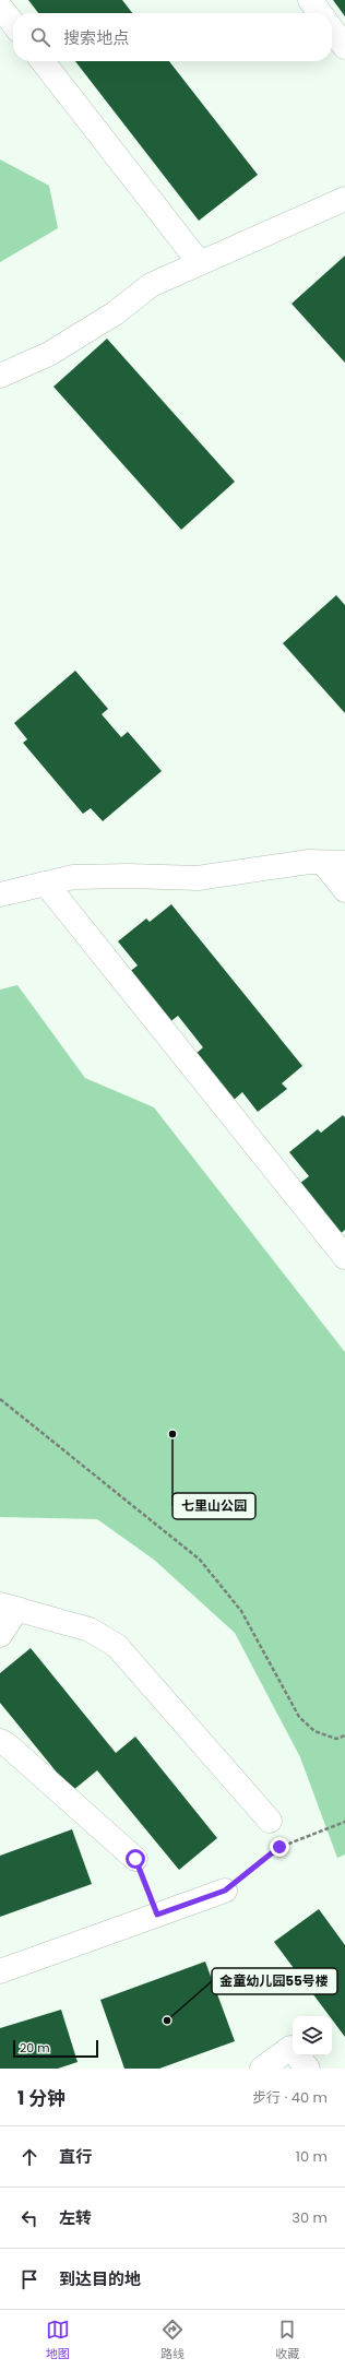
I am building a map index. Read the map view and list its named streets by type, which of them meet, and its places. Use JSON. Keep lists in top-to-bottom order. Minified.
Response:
{"places":["七里山公园","金童幼儿园55号楼"],"scale_bar":"20 m","page":{"search":"搜索地点","scale":"20 m","heading":["1 分钟","步行 · 40 m"],"list":[["直行","10 m"],["左转","30 m"],"到达目的地"],"nav":["地图","路线","收藏"]}}
